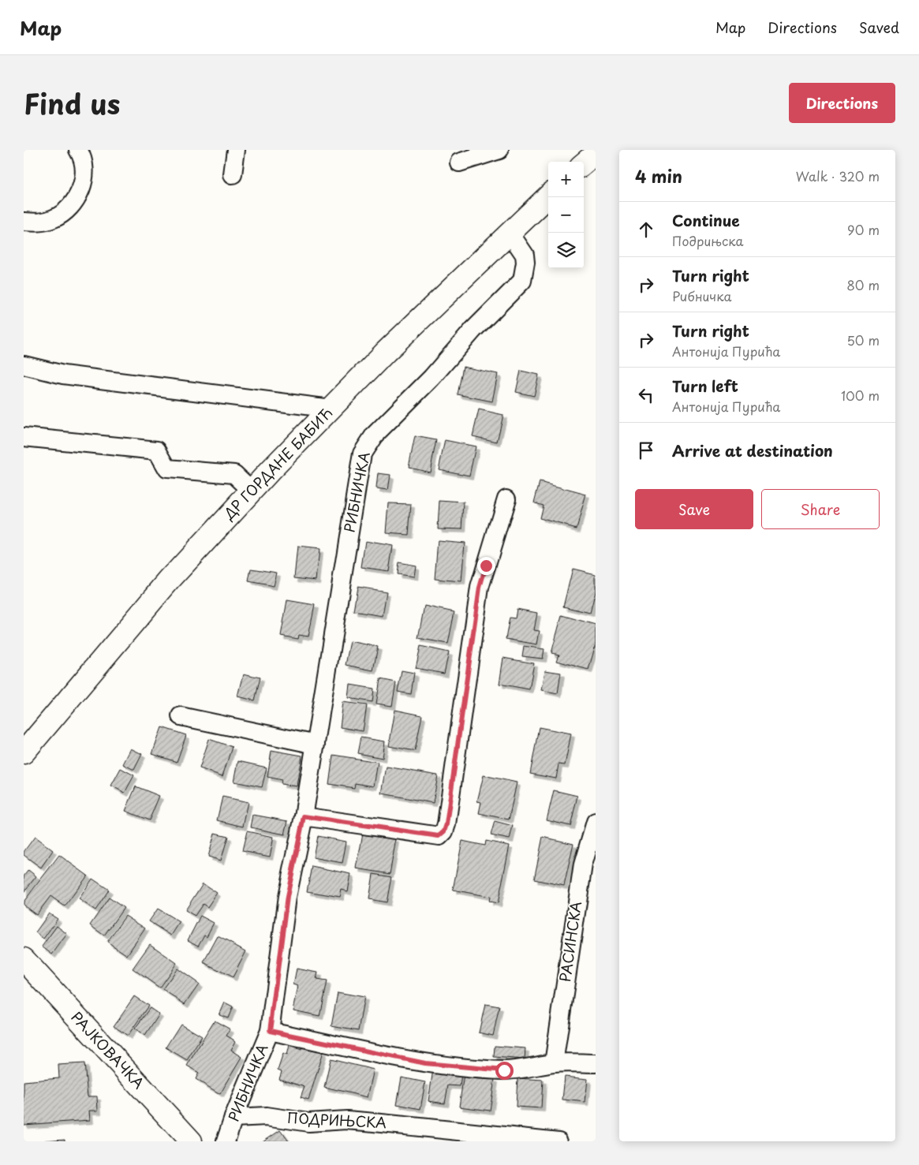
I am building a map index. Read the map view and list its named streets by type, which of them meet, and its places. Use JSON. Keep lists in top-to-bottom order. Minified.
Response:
{"streets":{"main road":["ДР ГОРДАНЕ БАБИЋ","РАЈКОВАЧКА"],"street":["РИБНИЧКА","РАСИНСКА","ПОДРИЊСКА"]},"crossings":[["ДР ГОРДАНЕ БАБИЋ","РИБНИЧКА"],["РИБНИЧКА","ПОДРИЊСКА"]],"page":{"header":"Map","nav":["Map","Directions","Saved"],"title":"Find us","buttons":["Directions",["Save","Share"]],"heading":["4 min","Walk · 320 m"],"map_buttons":["+","−"],"list":[["Continue","Подрињска","90 m"],["Turn right","Рибничка","80 m"],["Turn right","Антонија Пурића","50 m"],["Turn left","Антонија Пурића","100 m"],"Arrive at destination"]}}
